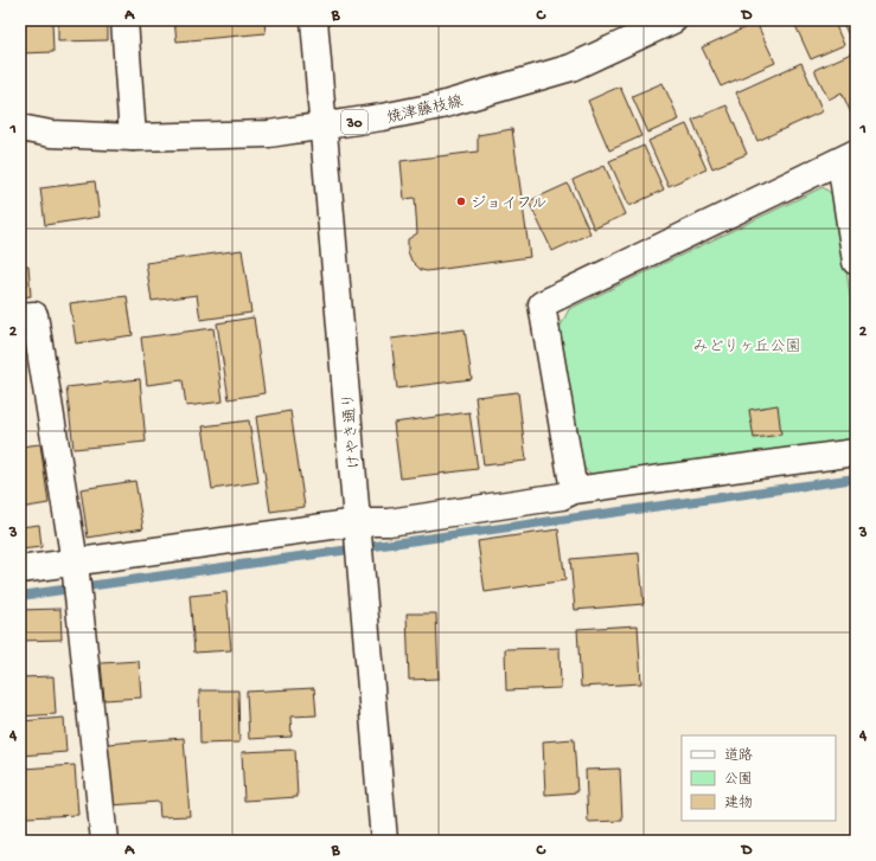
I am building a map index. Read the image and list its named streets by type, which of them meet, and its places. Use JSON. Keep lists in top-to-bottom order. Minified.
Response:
{"streets":{"street":["焼津藤枝線","30","けやき通り"]},"crossings":[["焼津藤枝線","けやき通り"]],"parks":["みどりヶ丘公園"],"places":["ジョイフル"],"legend":["道路","公園","建物"],"grid":{"columns":["A","B","C","D"],"rows":["1","2","3","4"]}}
